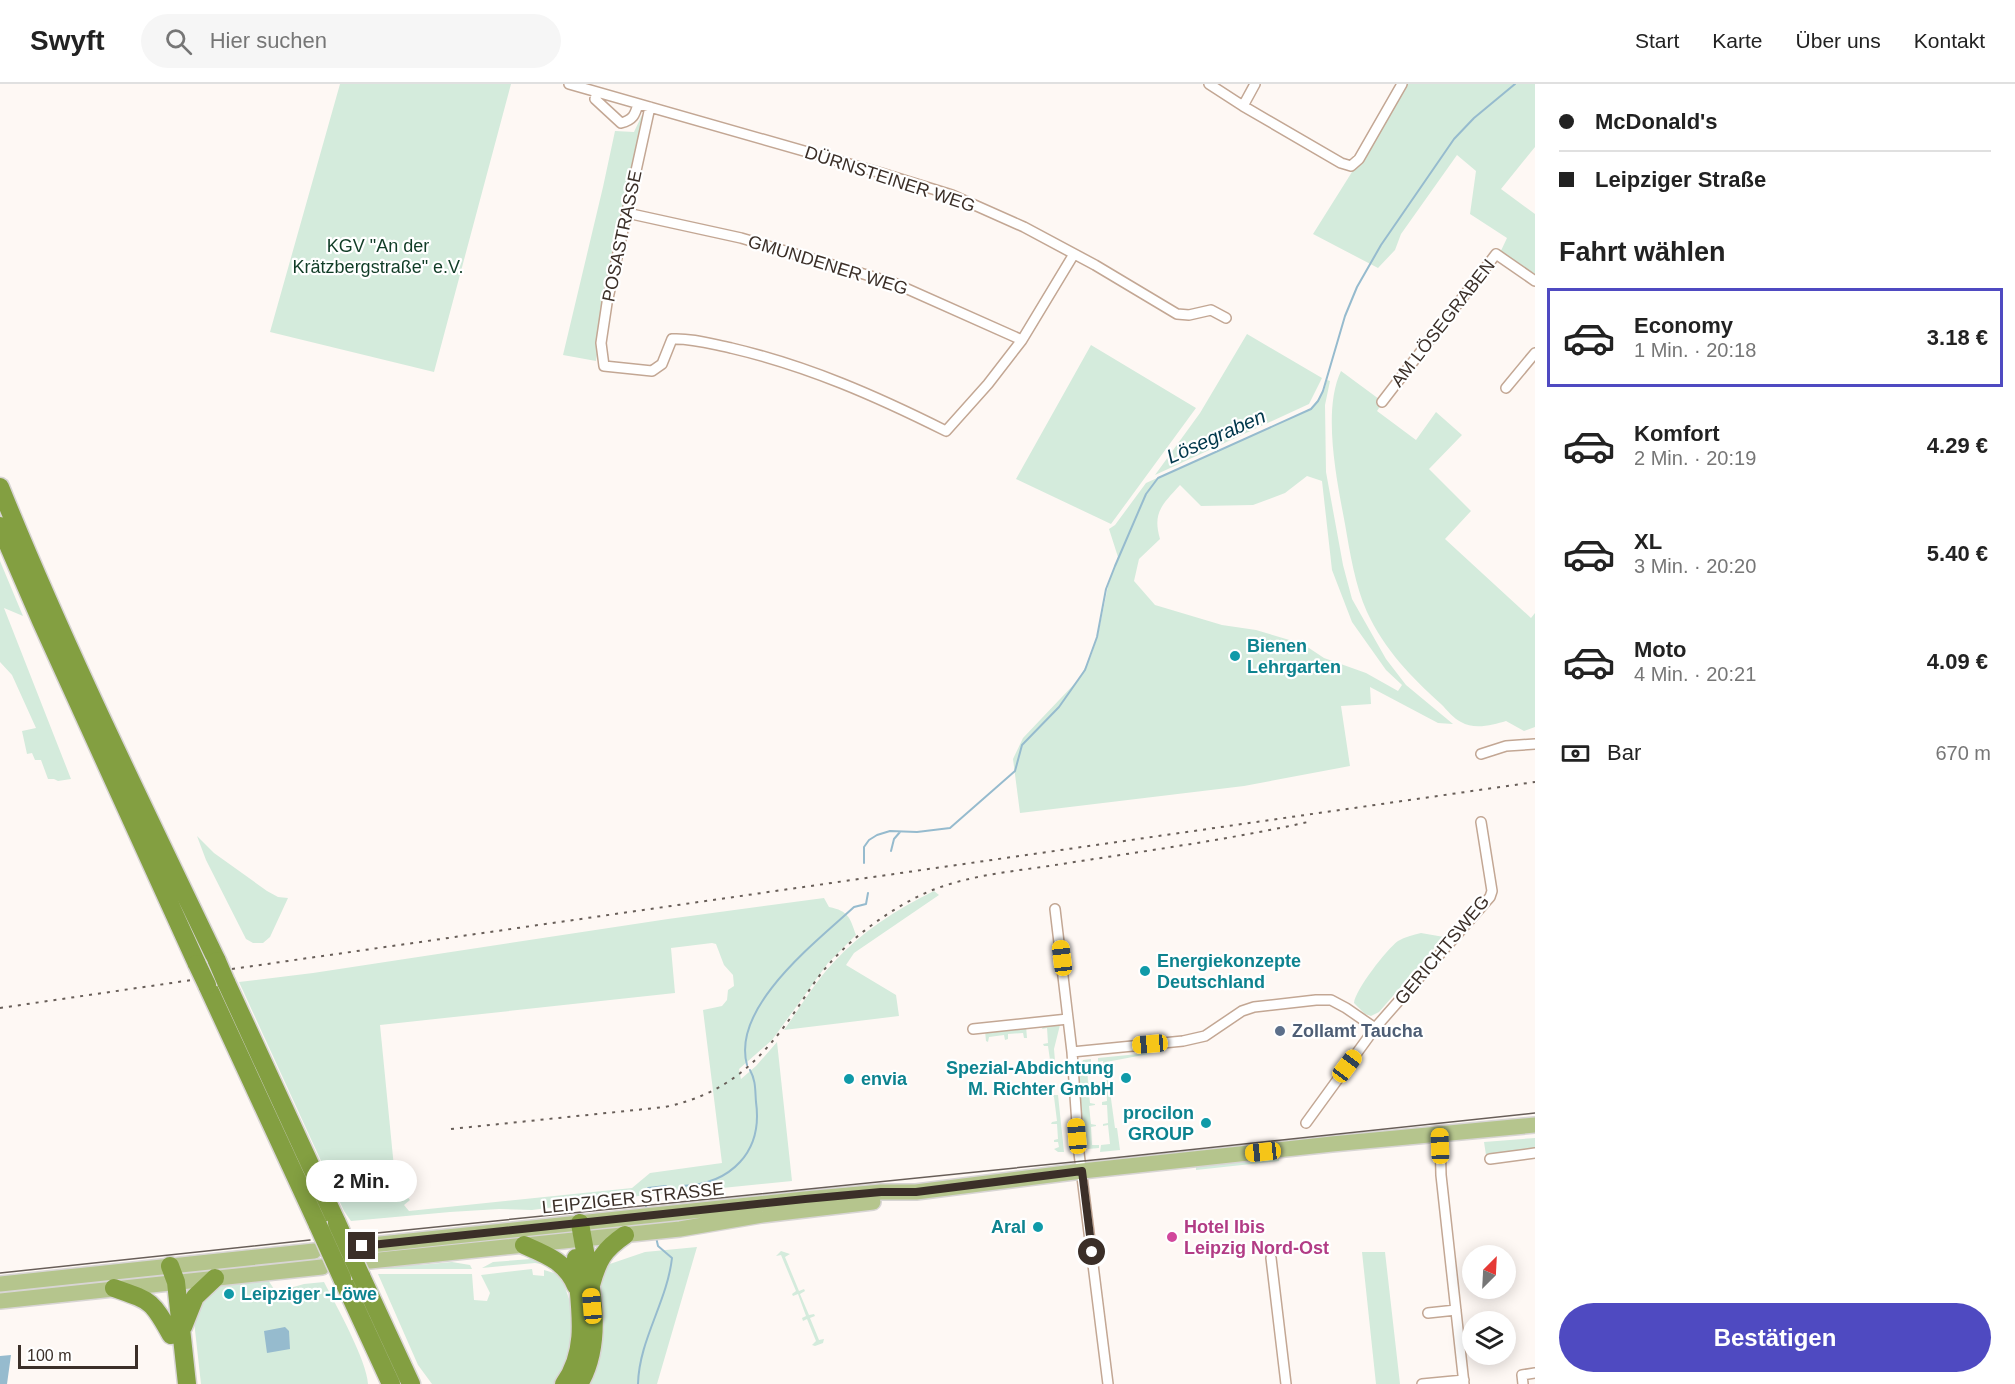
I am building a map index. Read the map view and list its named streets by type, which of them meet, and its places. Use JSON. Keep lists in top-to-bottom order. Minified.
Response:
{"streets":{"main road":["LEIPZIGER STRASSE"],"street":["DÜRNSTEINER WEG","POSASTRASSE","GMUNDENER WEG","AM LÖSEGRABEN","GERICHTSWEG"]},"crossings":[["DÜRNSTEINER WEG","POSASTRASSE"],["POSASTRASSE","GMUNDENER WEG"]],"water":["Lösegraben"],"parks":["KGV \"An der Krätzbergstraße\" e.V."],"places":["Bienen Lehrgarten","Energiekonzepte Deutschland","Zollamt Taucha","Spezial-Abdichtung M. Richter GmbH","envia","procilon GROUP","Aral","Hotel Ibis Leipzig Nord-Ost","Leipziger -Löwe"],"scale_bar":"100 m","north":"top right","page":{"header":"Swyft","search":"Hier suchen","nav":["Start","Karte","Über uns","Kontakt"],"banner":["McDonald's","Leipziger Straße"],"heading":"Fahrt wählen","list":[{"name":"Economy","note":"1 Min. · 20:18","value":"3.18 €"},{"name":"Komfort","note":"2 Min. · 20:19","value":"4.29 €"},{"name":"XL","note":"3 Min. · 20:20","value":"5.40 €"},{"name":"Moto","note":"4 Min. · 20:21","value":"4.09 €"}],"pay":["Bar","670 m"],"bubble":"2 Min.","buttons":"Bestätigen","scale":"100 m"}}
